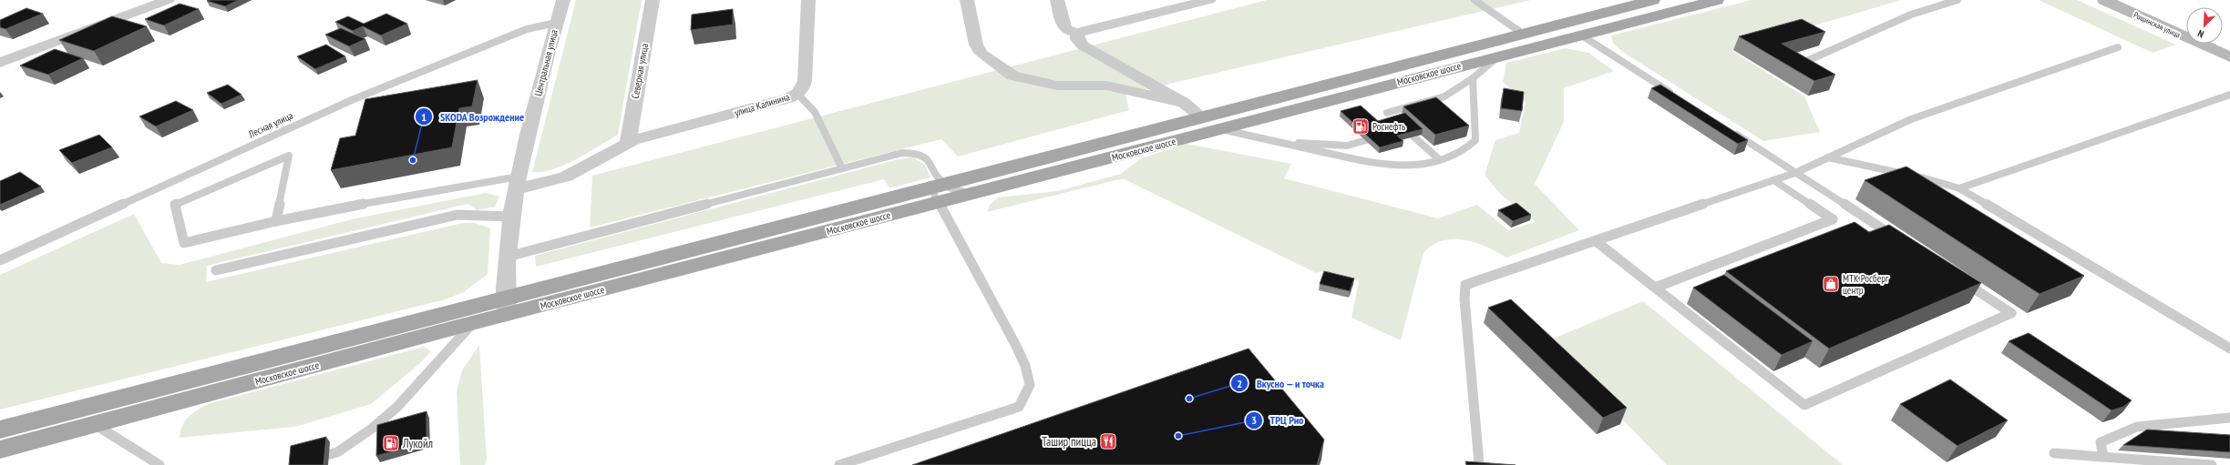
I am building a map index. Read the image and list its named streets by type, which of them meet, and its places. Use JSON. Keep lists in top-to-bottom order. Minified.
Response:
{"streets":{"main road":["Рощинская улица","Московское шоссе"],"street":["Центральная улица","Северная улица","улица Калинина"],"lane":["Лесная улица"]},"crossings":[["Центральная улица","Московское шоссе"],["Центральная улица","улица Калинина"],["Центральная улица","Лесная улица"],["Северная улица","улица Калинина"]],"places":{"fuel station":["Роснефть","Лукойл"],"other":["SKODA Возрождение","Вкусно — и точка","ТРЦ Рио"],"shop":["МТК Росберг центр"],"restaurant":["Ташир пицца"]},"north":"bottom left"}
